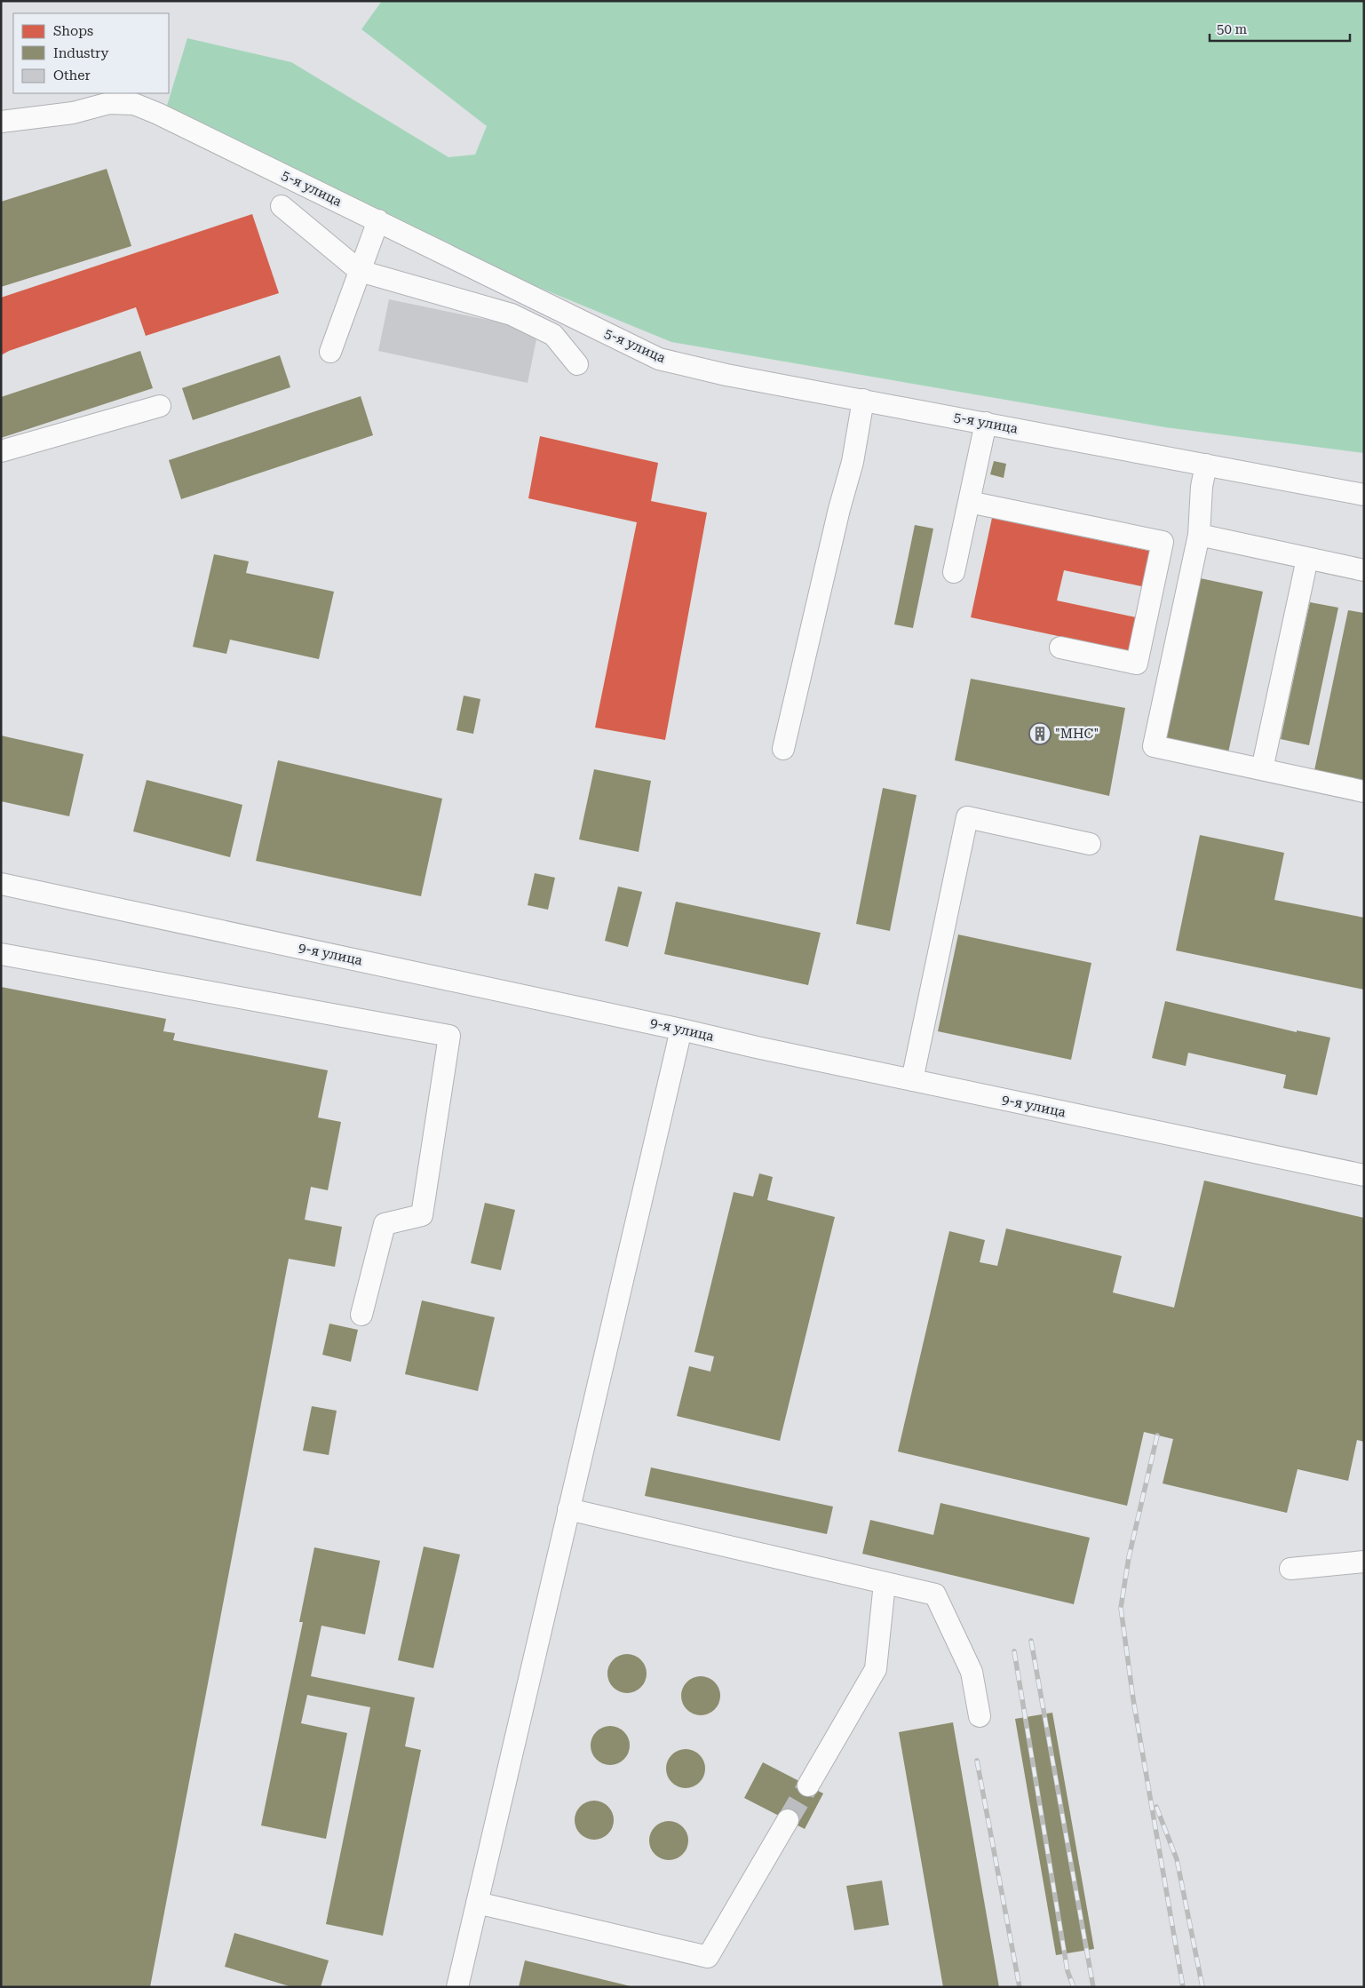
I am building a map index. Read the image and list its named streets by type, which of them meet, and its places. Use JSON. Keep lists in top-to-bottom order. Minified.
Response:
{"streets":{"street":["5-я улица","9-я улица"]},"places":{"building":["\"МНС\""]},"legend":["Shops","Industry","Other"],"scale_bar":"50 m"}
